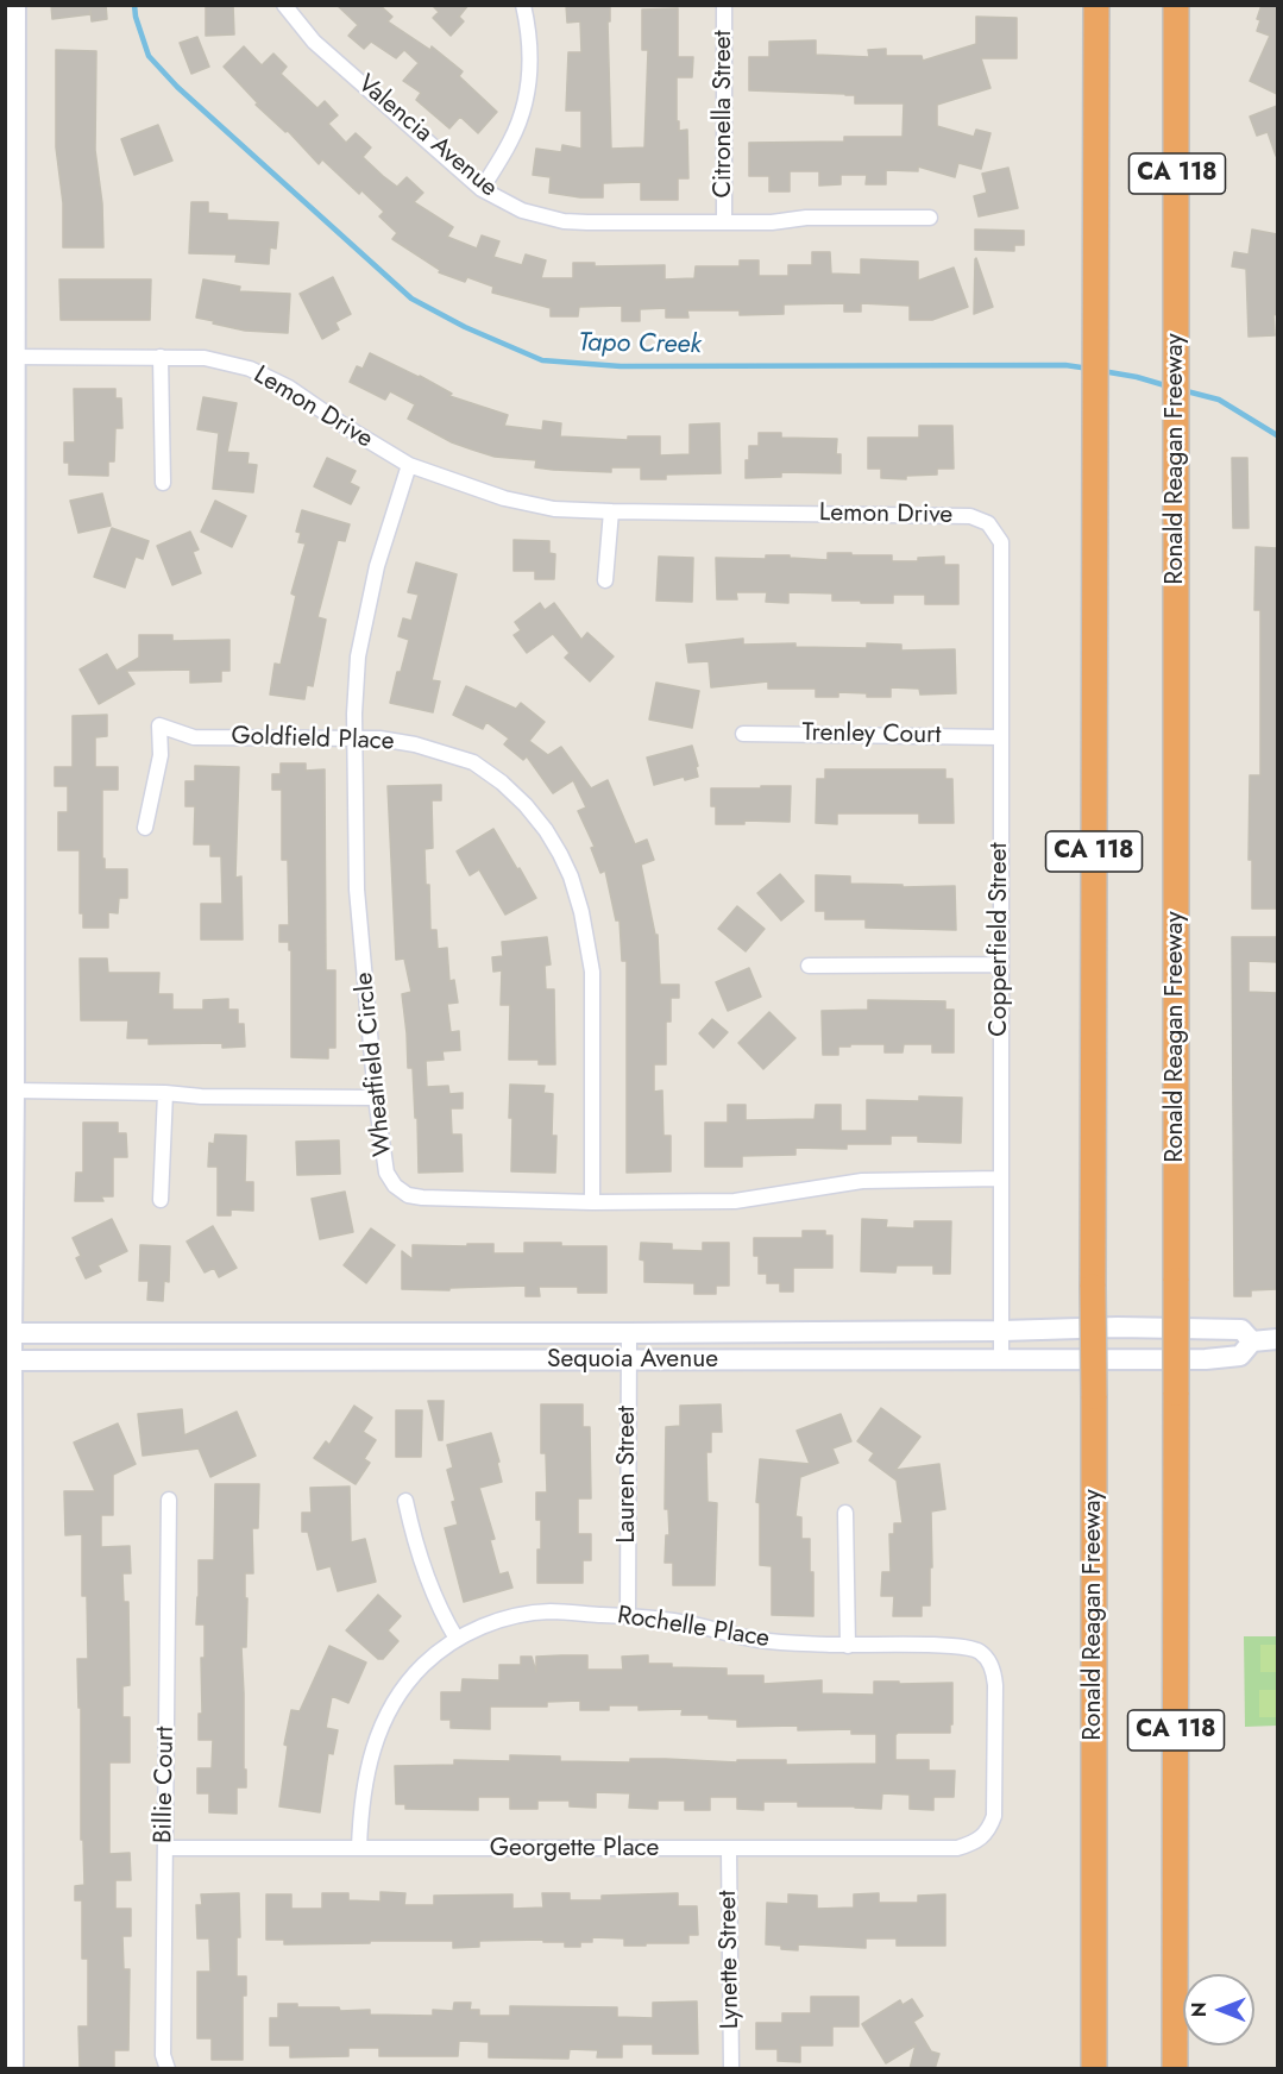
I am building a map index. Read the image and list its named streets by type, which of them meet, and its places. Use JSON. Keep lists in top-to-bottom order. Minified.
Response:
{"streets":{"highway":["CA 118","Ronald Reagan Freeway"],"main road":["Sequoia Avenue"],"street":["Citronella Street","Valencia Avenue","Lemon Drive","Trenley Court","Goldfield Place","Copperfield Street","Wheatfield Circle","Lauren Street","Rochelle Place","Billie Court","Georgette Place","Lynette Street"]},"crossings":[["Citronella Street","Valencia Avenue"],["Lemon Drive","Copperfield Street"],["Lemon Drive","Wheatfield Circle"],["Trenley Court","Copperfield Street"],["Goldfield Place","Wheatfield Circle"],["Copperfield Street","Wheatfield Circle"],["Copperfield Street","Sequoia Avenue"],["Sequoia Avenue","Lauren Street"],["Lauren Street","Rochelle Place"],["Rochelle Place","Georgette Place"],["Billie Court","Georgette Place"],["Georgette Place","Lynette Street"]],"water":["Tapo Creek"],"north":"left"}
